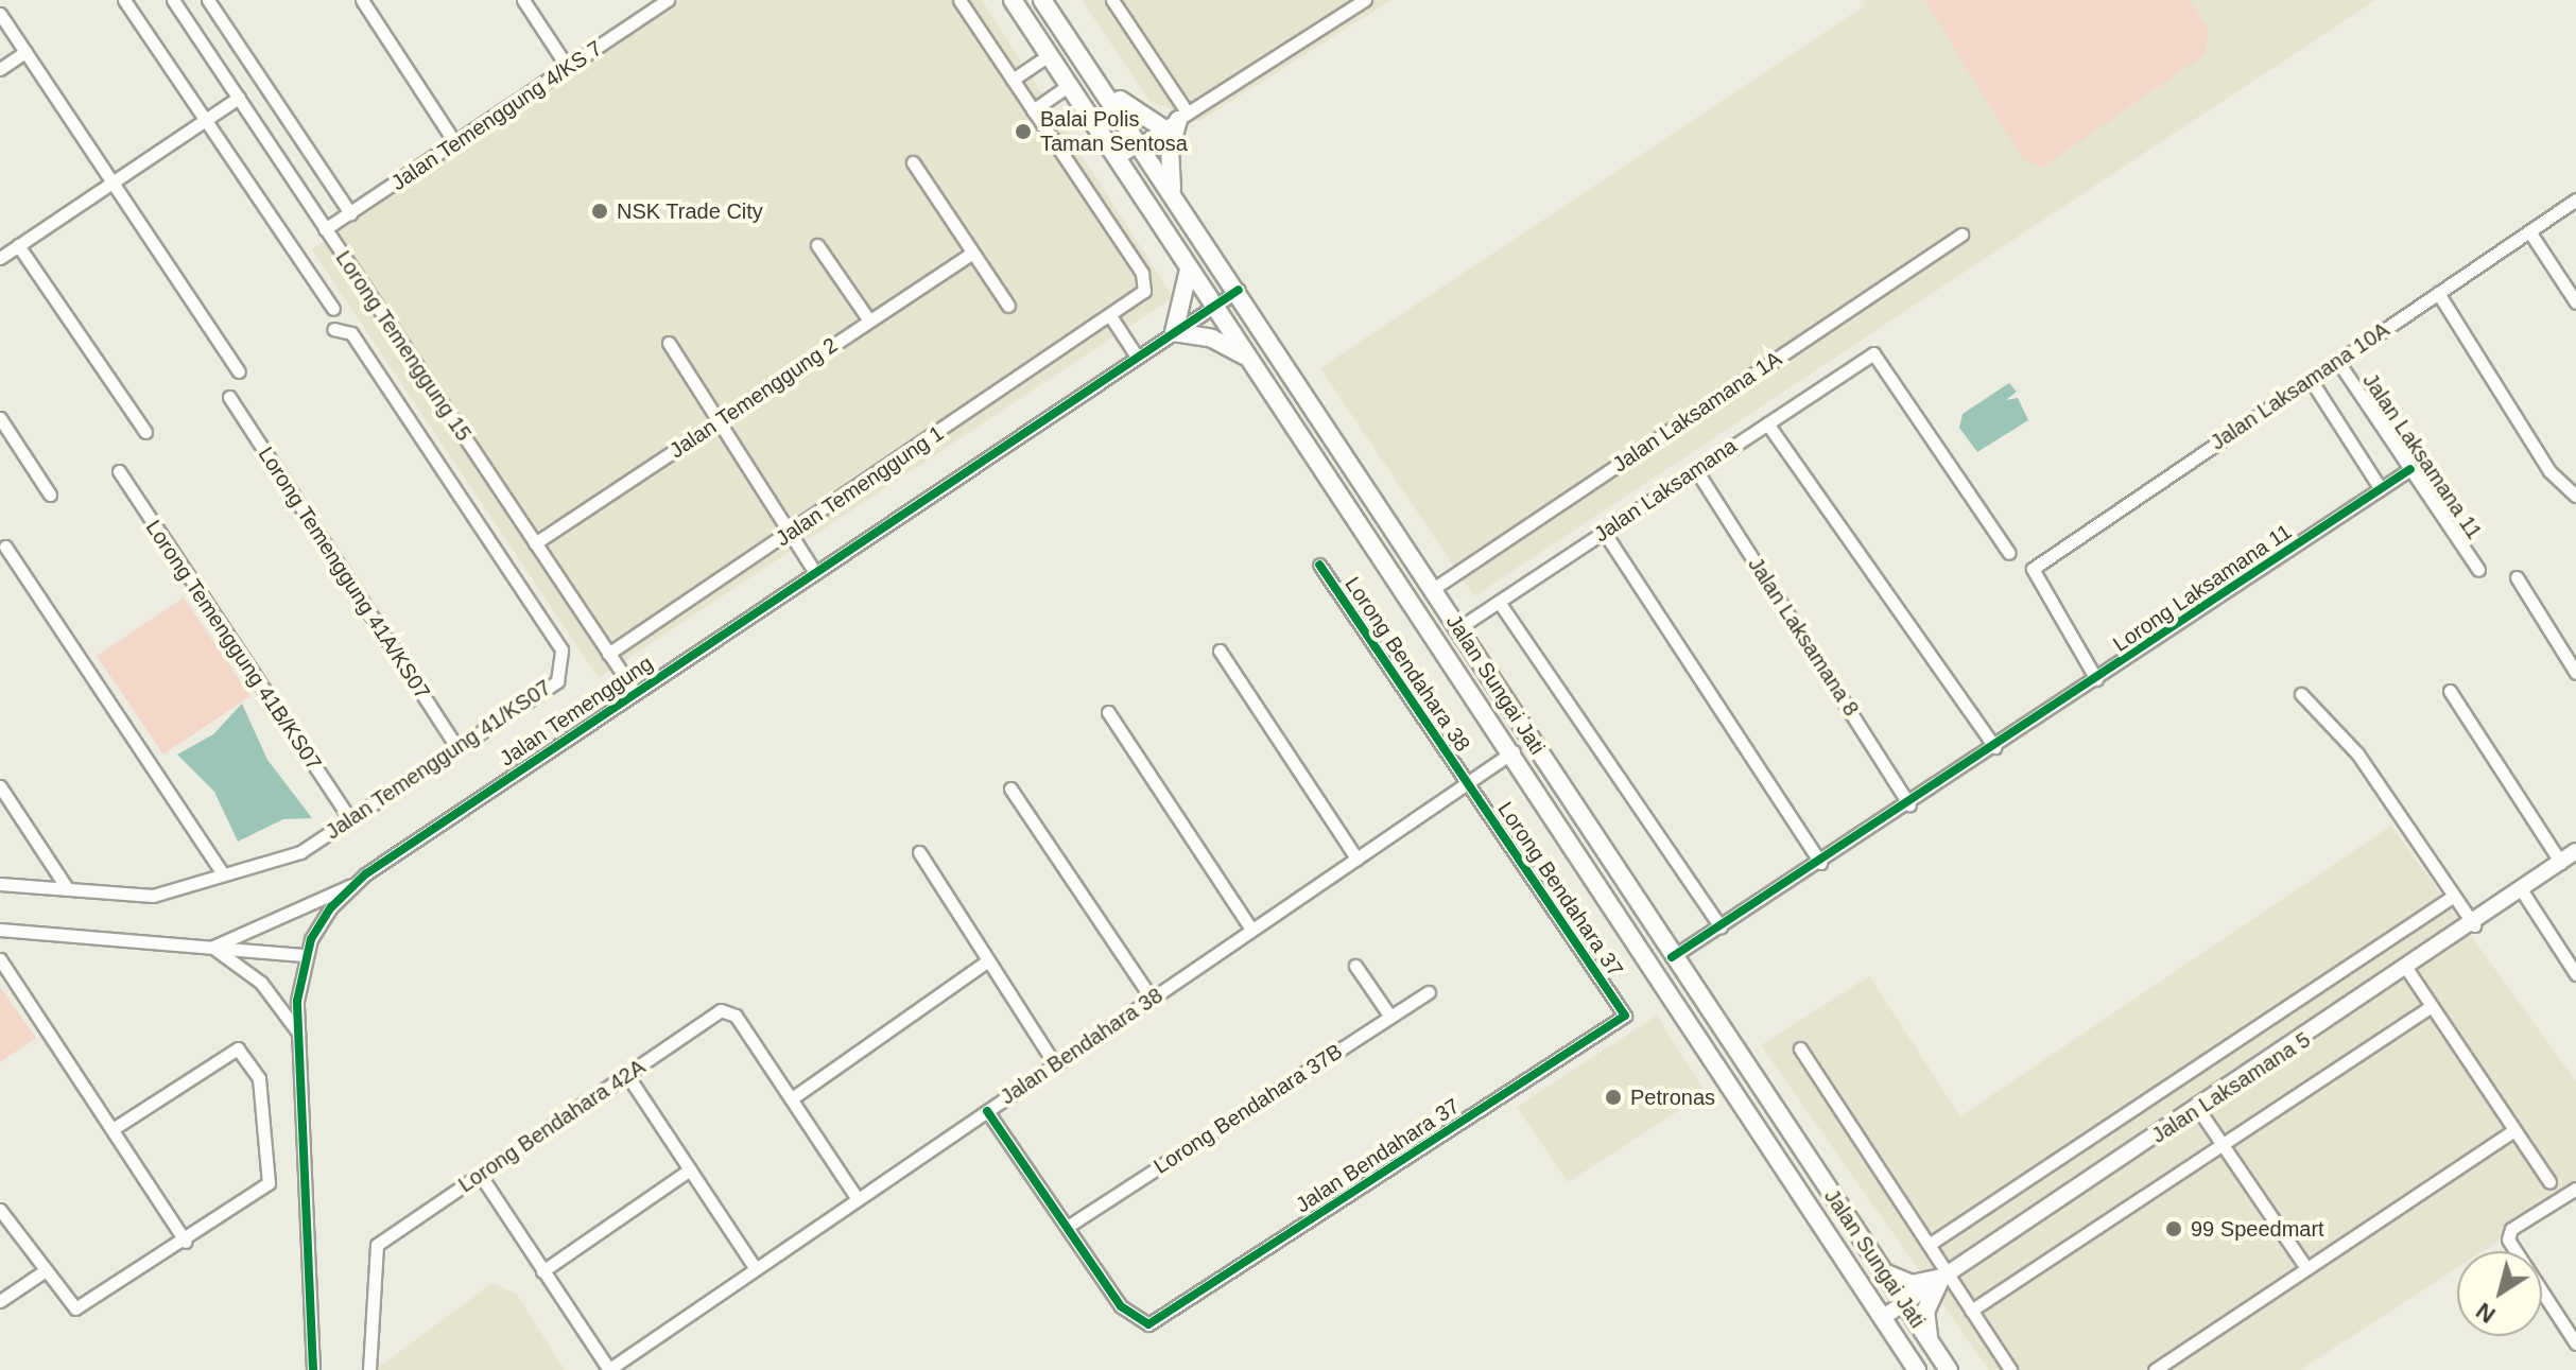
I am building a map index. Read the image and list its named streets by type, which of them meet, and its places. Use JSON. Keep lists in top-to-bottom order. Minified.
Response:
{"streets":{"main road":["Jalan Sungai Jati"],"street":["Jalan Temenggung 4/KS 7","Lorong Temenggung 15","Jalan Laksamana 10A","Jalan Temenggung 2","Jalan Laksamana 1A","Jalan Laksamana 11","Jalan Temenggung 1","Jalan Laksamana","Lorong Temenggung 41A/KS07","Lorong Laksamana 11","Jalan Laksamana 8","Lorong Temenggung 41B/KS07","Lorong Bendahara 38","Jalan Temenggung","Jalan Temenggung 41/KS07","Lorong Bendahara 37","Jalan Bendahara 38","Jalan Laksamana 5","Lorong Bendahara 37B","Lorong Bendahara 42A","Jalan Bendahara 37"]},"crossings":[["Jalan Temenggung 4/KS 7","Lorong Temenggung 15"],["Lorong Temenggung 15","Jalan Temenggung 2"],["Lorong Temenggung 15","Jalan Temenggung 1"],["Lorong Temenggung 15","Jalan Temenggung"],["Jalan Laksamana 10A","Jalan Laksamana 11"],["Jalan Laksamana 10A","Lorong Laksamana 11"],["Jalan Laksamana 1A","Jalan Sungai Jati"],["Jalan Laksamana 11","Lorong Laksamana 11"],["Jalan Laksamana","Jalan Laksamana 8"],["Jalan Laksamana","Jalan Sungai Jati"],["Lorong Temenggung 41A/KS07","Jalan Temenggung 41/KS07"],["Lorong Laksamana 11","Jalan Laksamana 8"],["Lorong Laksamana 11","Jalan Sungai Jati"],["Lorong Temenggung 41B/KS07","Jalan Temenggung 41/KS07"],["Lorong Bendahara 38","Lorong Bendahara 37"],["Lorong Bendahara 38","Jalan Bendahara 38"],["Jalan Sungai Jati","Jalan Temenggung"],["Jalan Sungai Jati","Jalan Bendahara 38"],["Jalan Sungai Jati","Jalan Laksamana 5"],["Lorong Bendahara 37","Jalan Bendahara 38"],["Lorong Bendahara 37","Jalan Bendahara 37"],["Lorong Bendahara 37B","Jalan Bendahara 37"]],"places":["Balai Polis Taman Sentosa","NSK Trade City","Petronas","99 Speedmart"],"north":"bottom left"}
